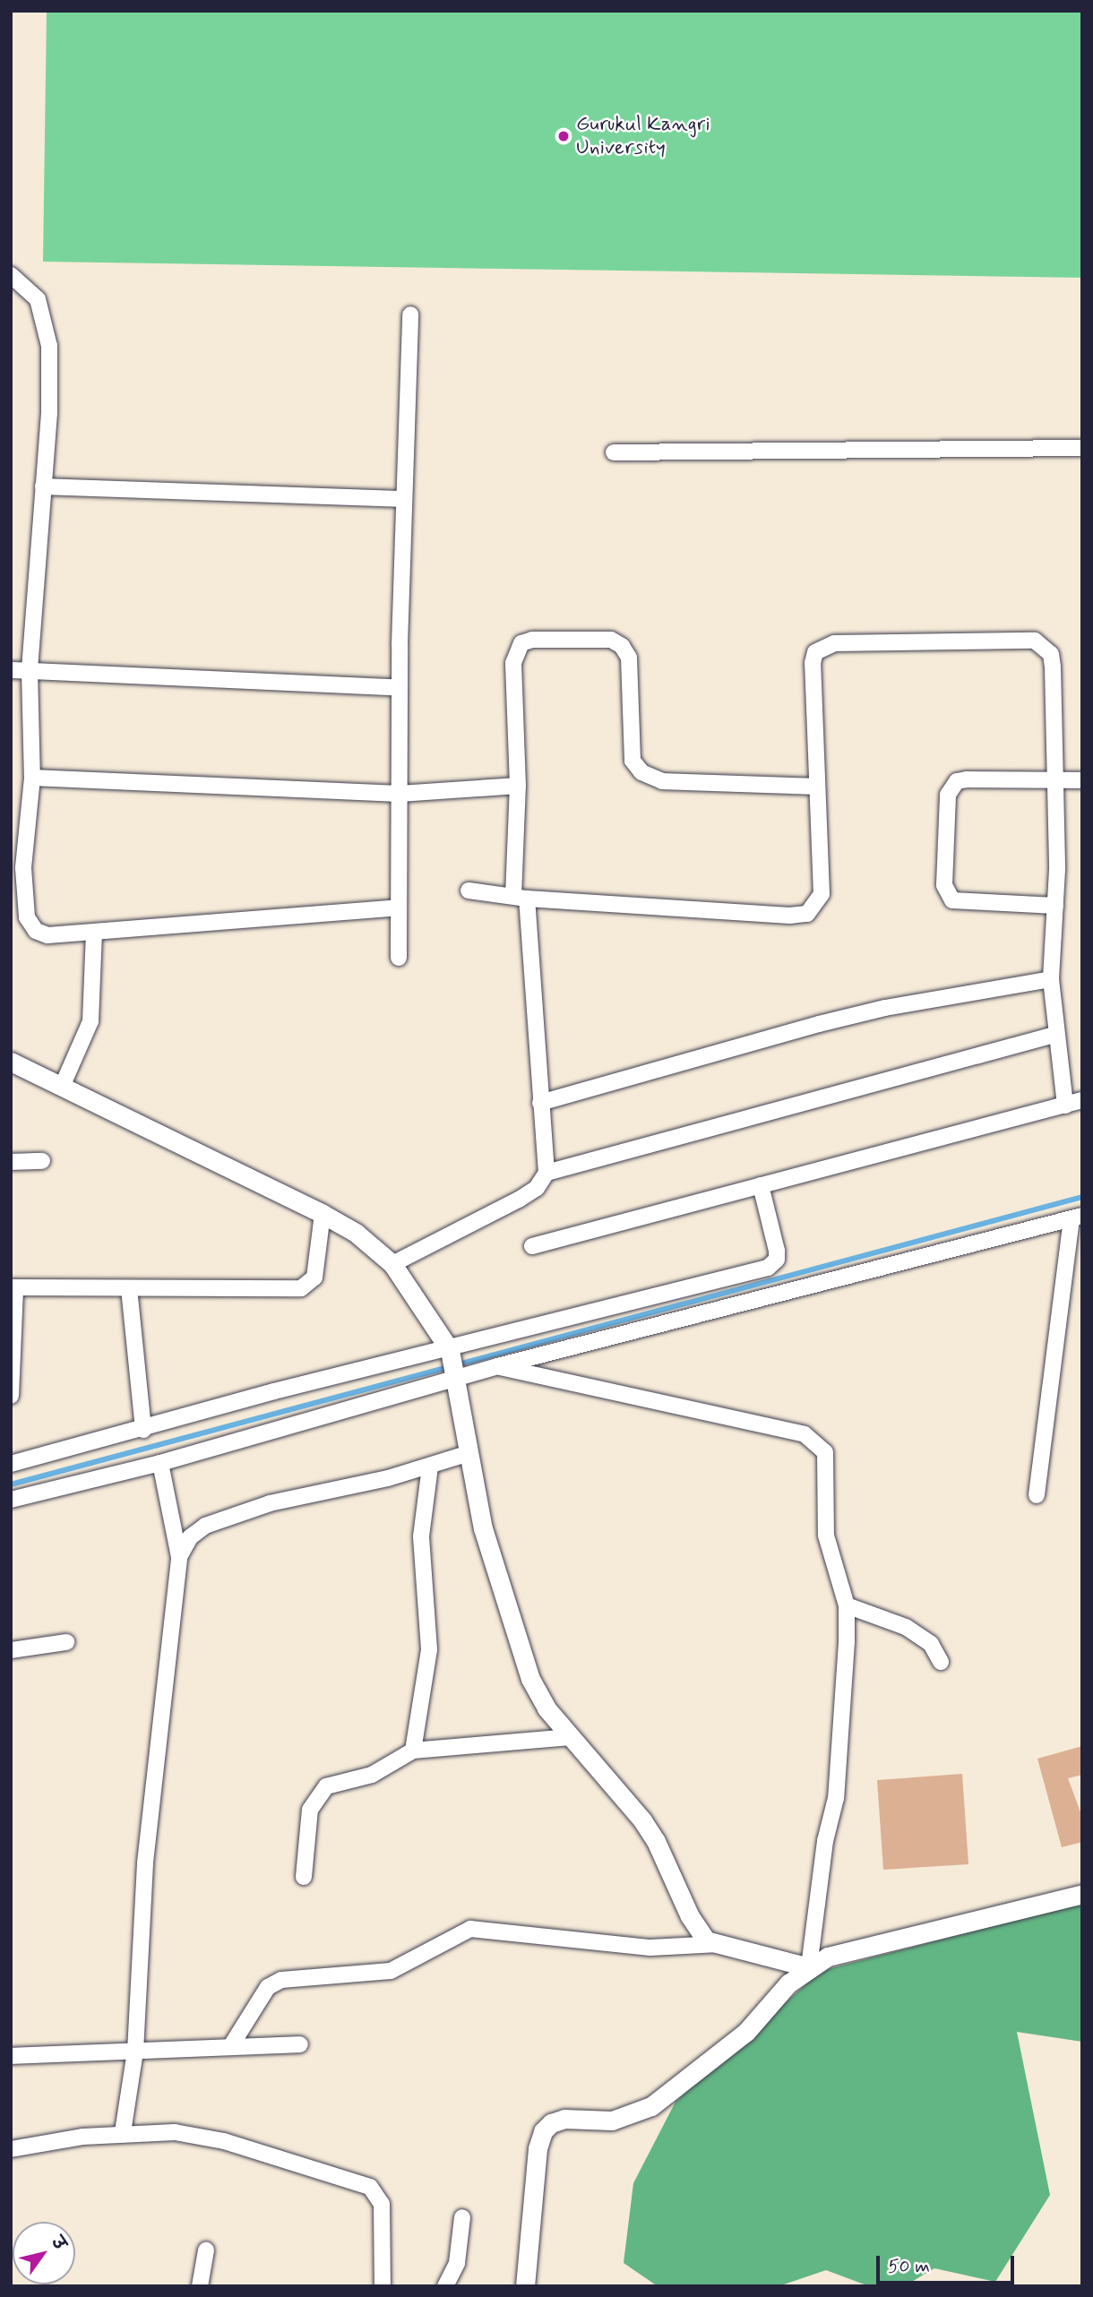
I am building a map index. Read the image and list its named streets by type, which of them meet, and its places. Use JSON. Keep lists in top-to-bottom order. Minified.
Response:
{"places":["Gurukul Kangri University"],"scale_bar":"50 m","north":"top right"}
